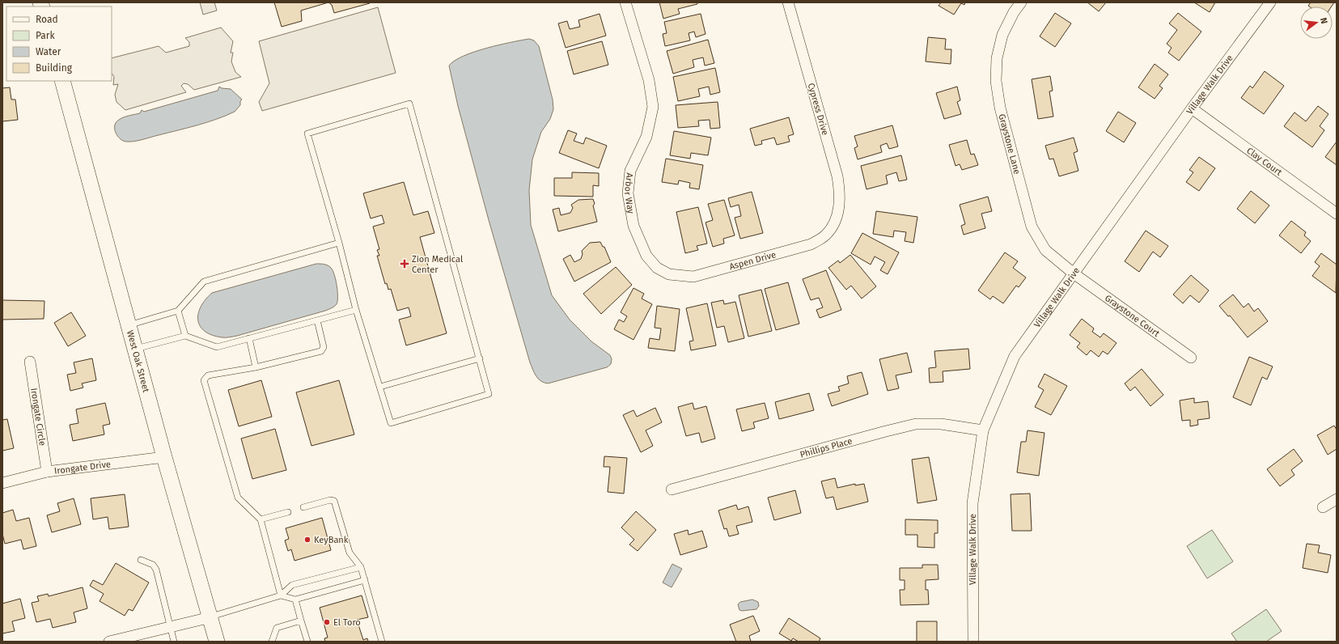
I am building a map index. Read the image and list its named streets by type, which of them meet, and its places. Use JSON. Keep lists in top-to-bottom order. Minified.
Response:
{"streets":{"main road":["West Oak Street"],"street":["Village Walk Drive","Cypress Drive","Graystone Lane","Clay Court","Arbor Way","Aspen Drive","Graystone Court","Irongate Circle","Phillips Place","Irongate Drive"]},"crossings":[["Village Walk Drive","Graystone Lane"],["Village Walk Drive","Clay Court"],["Village Walk Drive","Graystone Court"],["Village Walk Drive","Phillips Place"],["Cypress Drive","Aspen Drive"],["Graystone Lane","Graystone Court"],["Arbor Way","Aspen Drive"],["West Oak Street","Irongate Drive"],["Irongate Circle","Irongate Drive"]],"places":{"health":["Zion Medical Center"],"other":["KeyBank","El Toro"]},"legend":["Road","Park","Water","Building"],"north":"right"}
